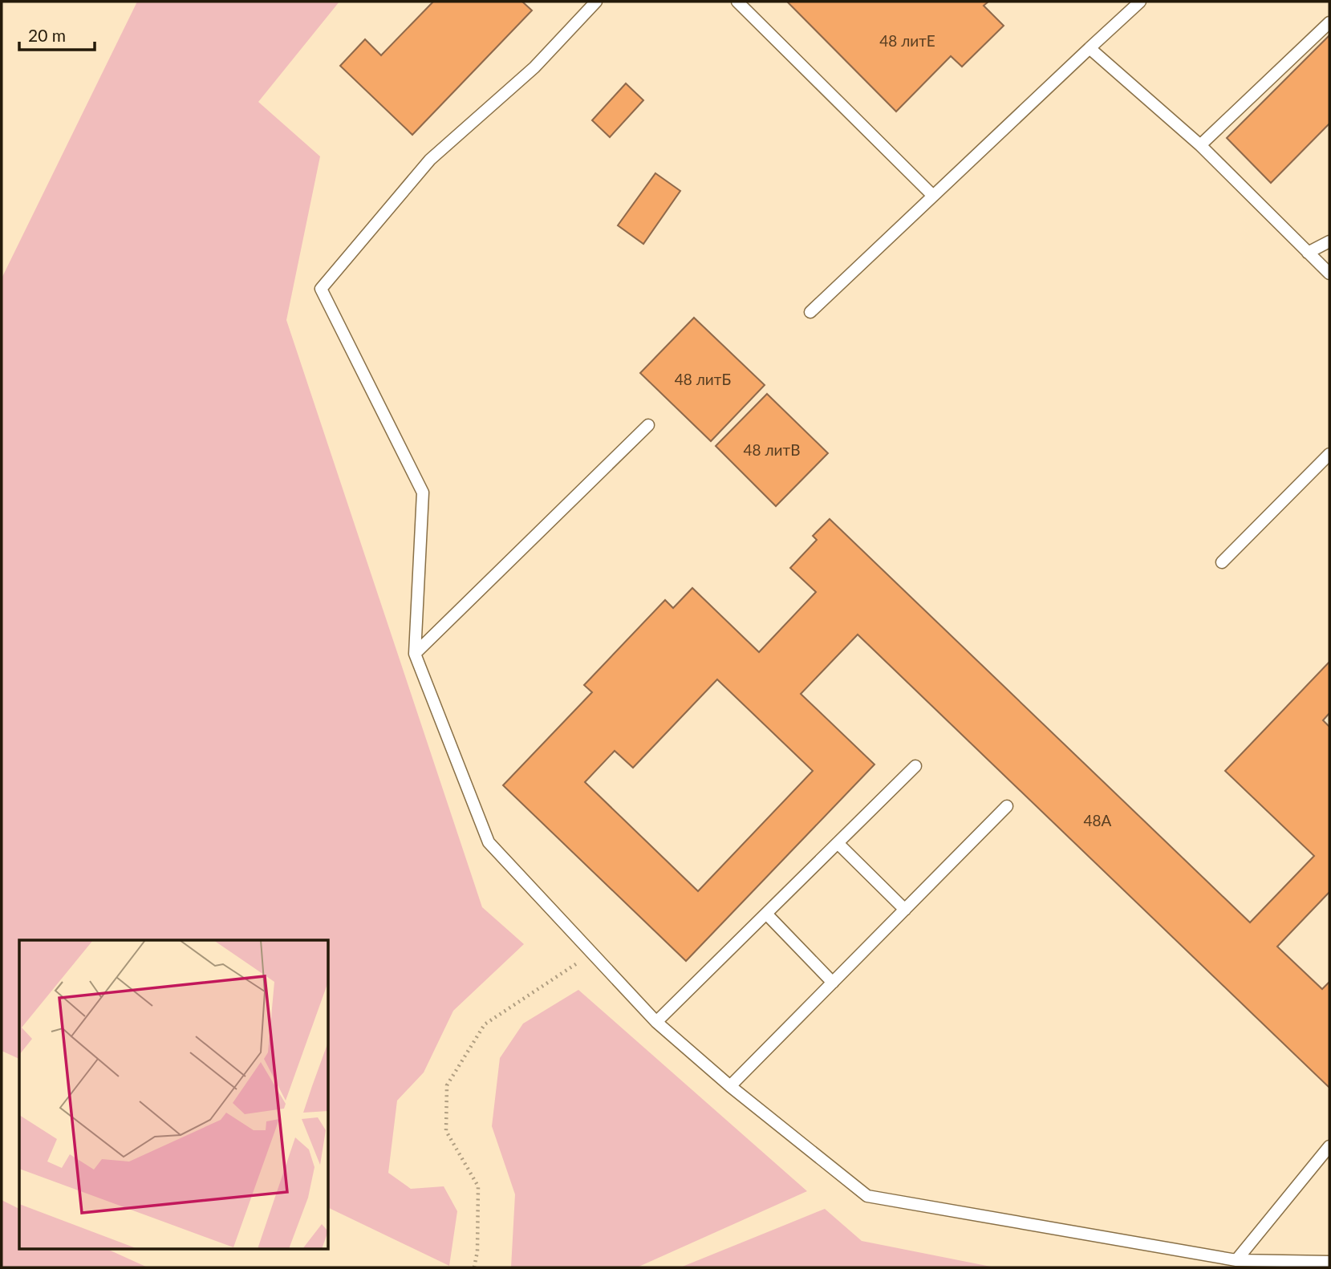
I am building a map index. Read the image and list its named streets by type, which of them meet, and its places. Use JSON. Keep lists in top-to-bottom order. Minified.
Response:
{"house_numbers":["48 литЕ","48 литБ","48 литВ","48А"],"scale_bar":"20 m"}
